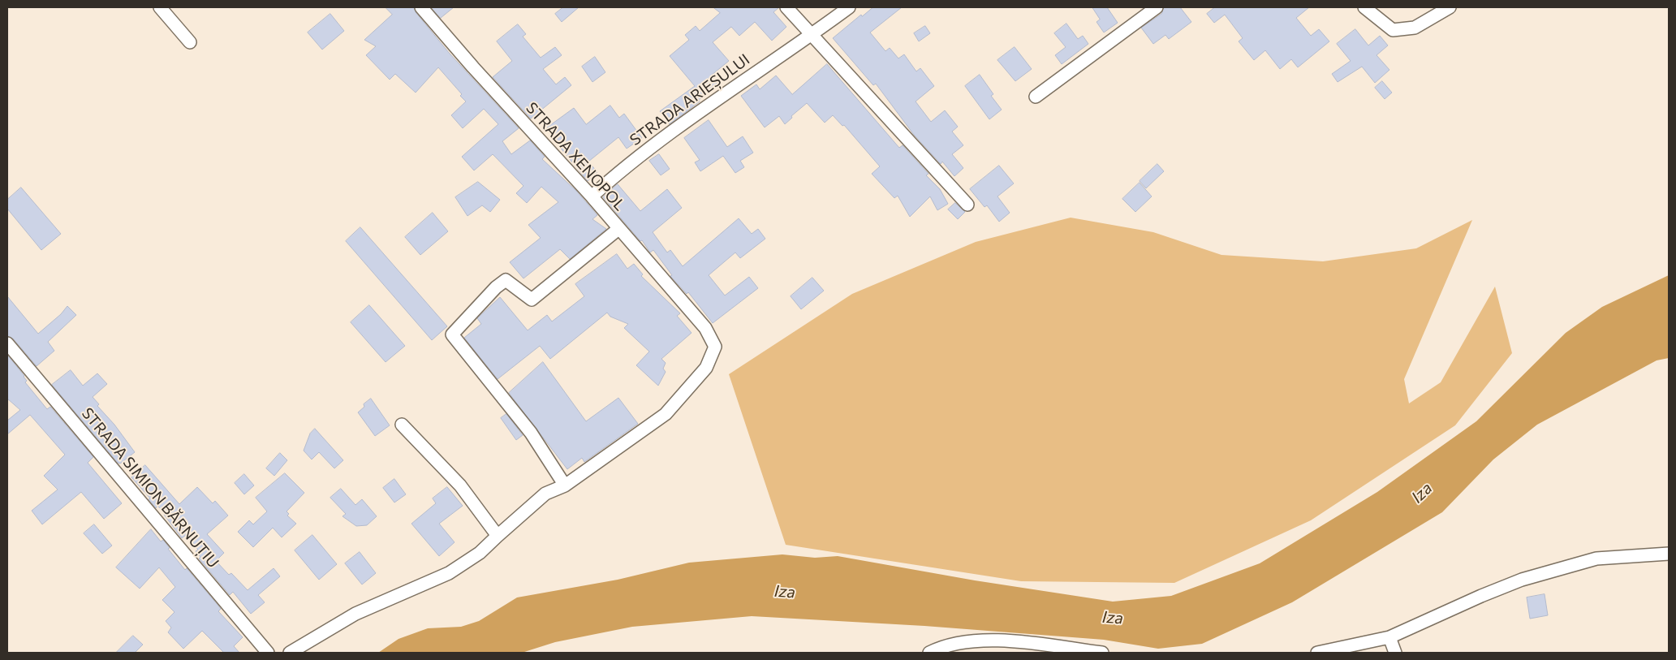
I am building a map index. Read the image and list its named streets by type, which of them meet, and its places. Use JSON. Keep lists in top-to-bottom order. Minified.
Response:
{"streets":{"street":["STRADA ARIEȘULUI","STRADA XENOPOL","STRADA SIMION BĂRNUȚIU"]},"crossings":[["STRADA ARIEȘULUI","STRADA XENOPOL"]],"water":["Iza"]}
